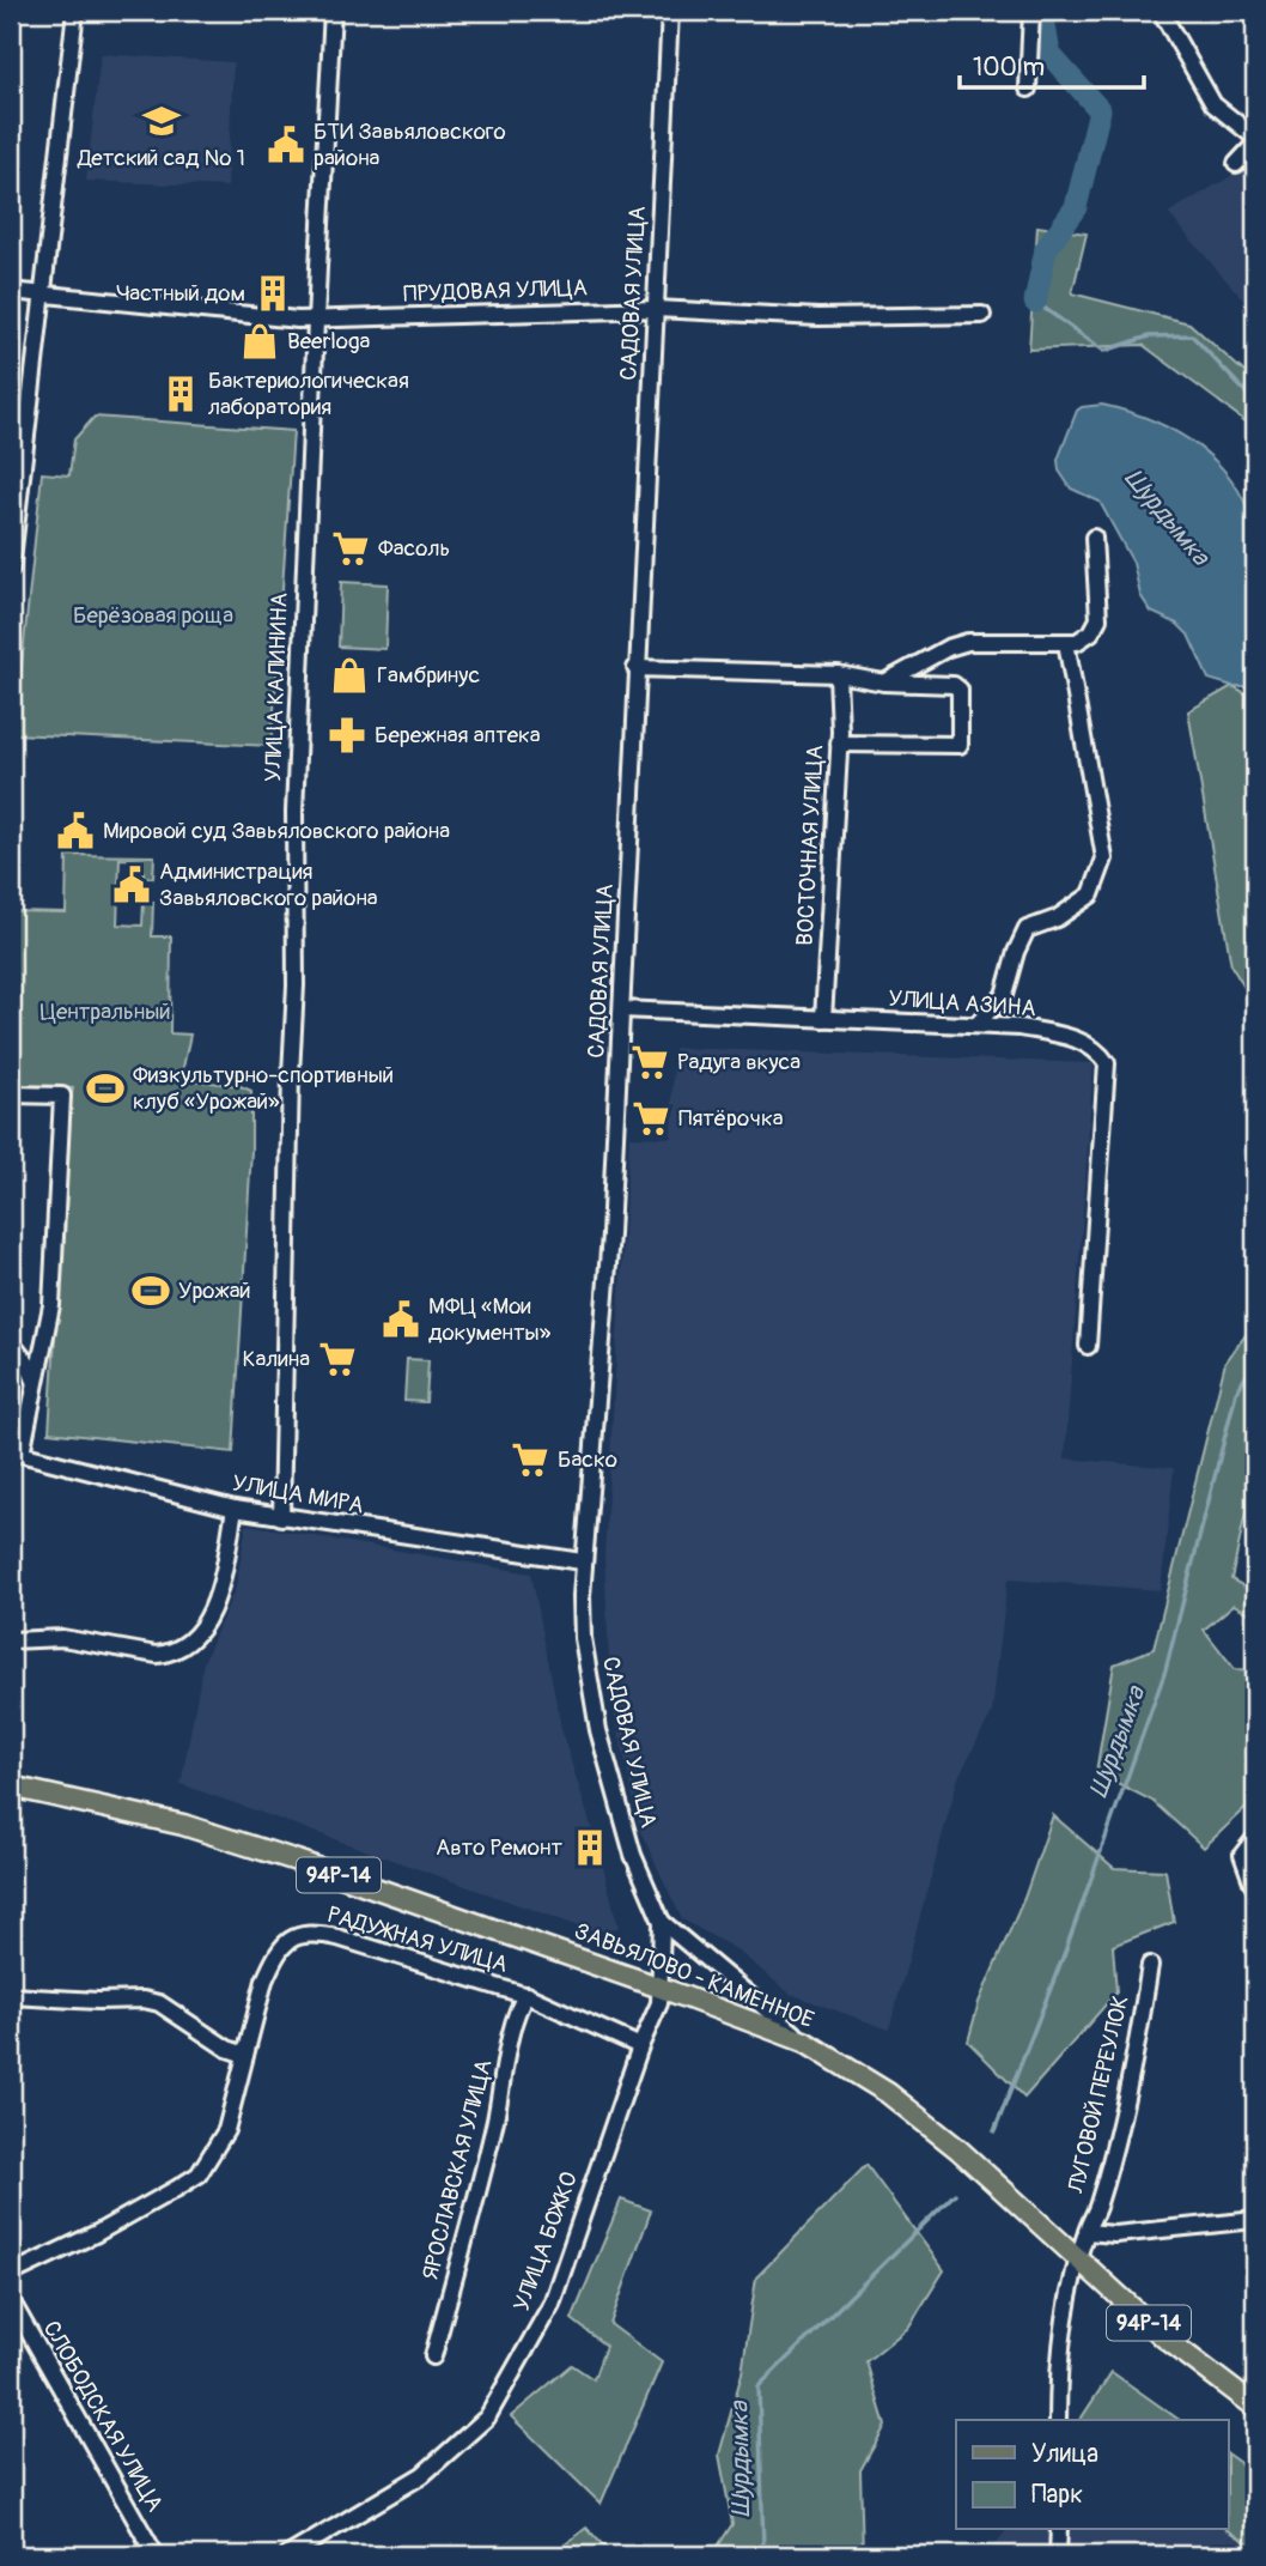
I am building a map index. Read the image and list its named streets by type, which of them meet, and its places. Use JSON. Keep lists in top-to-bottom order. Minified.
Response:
{"streets":{"main road":["94Р-14","ЗАВЬЯЛОВО - КАМЕННОЕ"],"street":["ПРУДОВАЯ УЛИЦА","САДОВАЯ УЛИЦА","УЛИЦА КАЛИНИНА","ВОСТОЧНАЯ УЛИЦА","УЛИЦА АЗИНА","УЛИЦА МИРА","РАДУЖНАЯ УЛИЦА","ЛУГОВОЙ ПЕРЕУЛОК","ЯРОСЛАВСКАЯ УЛИЦА","УЛИЦА БОЖКО","СЛОБОДСКАЯ УЛИЦА"]},"crossings":[["ПРУДОВАЯ УЛИЦА","САДОВАЯ УЛИЦА"],["ПРУДОВАЯ УЛИЦА","УЛИЦА КАЛИНИНА"],["САДОВАЯ УЛИЦА","УЛИЦА АЗИНА"],["САДОВАЯ УЛИЦА","УЛИЦА МИРА"],["САДОВАЯ УЛИЦА","УЛИЦА БОЖКО"],["УЛИЦА КАЛИНИНА","УЛИЦА МИРА"],["ВОСТОЧНАЯ УЛИЦА","УЛИЦА АЗИНА"],["РАДУЖНАЯ УЛИЦА","ЯРОСЛАВСКАЯ УЛИЦА"],["РАДУЖНАЯ УЛИЦА","УЛИЦА БОЖКО"],["ЗАВЬЯЛОВО - КАМЕННОЕ","ЛУГОВОЙ ПЕРЕУЛОК"],["ЗАВЬЯЛОВО - КАМЕННОЕ","УЛИЦА БОЖКО"]],"water":["Шурдымка"],"parks":["Берёзовая роща","Центральный"],"places":{"school or university":["Детский сад № 1"],"public building":["БТИ Завьяловского района","Мировой суд Завьяловского района","Администрация Завьяловского района","МФЦ «Мои документы»"],"building":["Частный дом","Бактериологическая лаборатория","Авто Ремонт"],"shop":["Beerloga","Гамбринус"],"supermarket":["Фасоль","Радуга вкуса","Пятёрочка","Калина","Баско"],"pharmacy":["Бережная аптека"],"sports":["Физкультурно-спортивный клуб «Урожай»","Урожай"]},"legend":["Улица","Парк"],"scale_bar":"100 m"}
